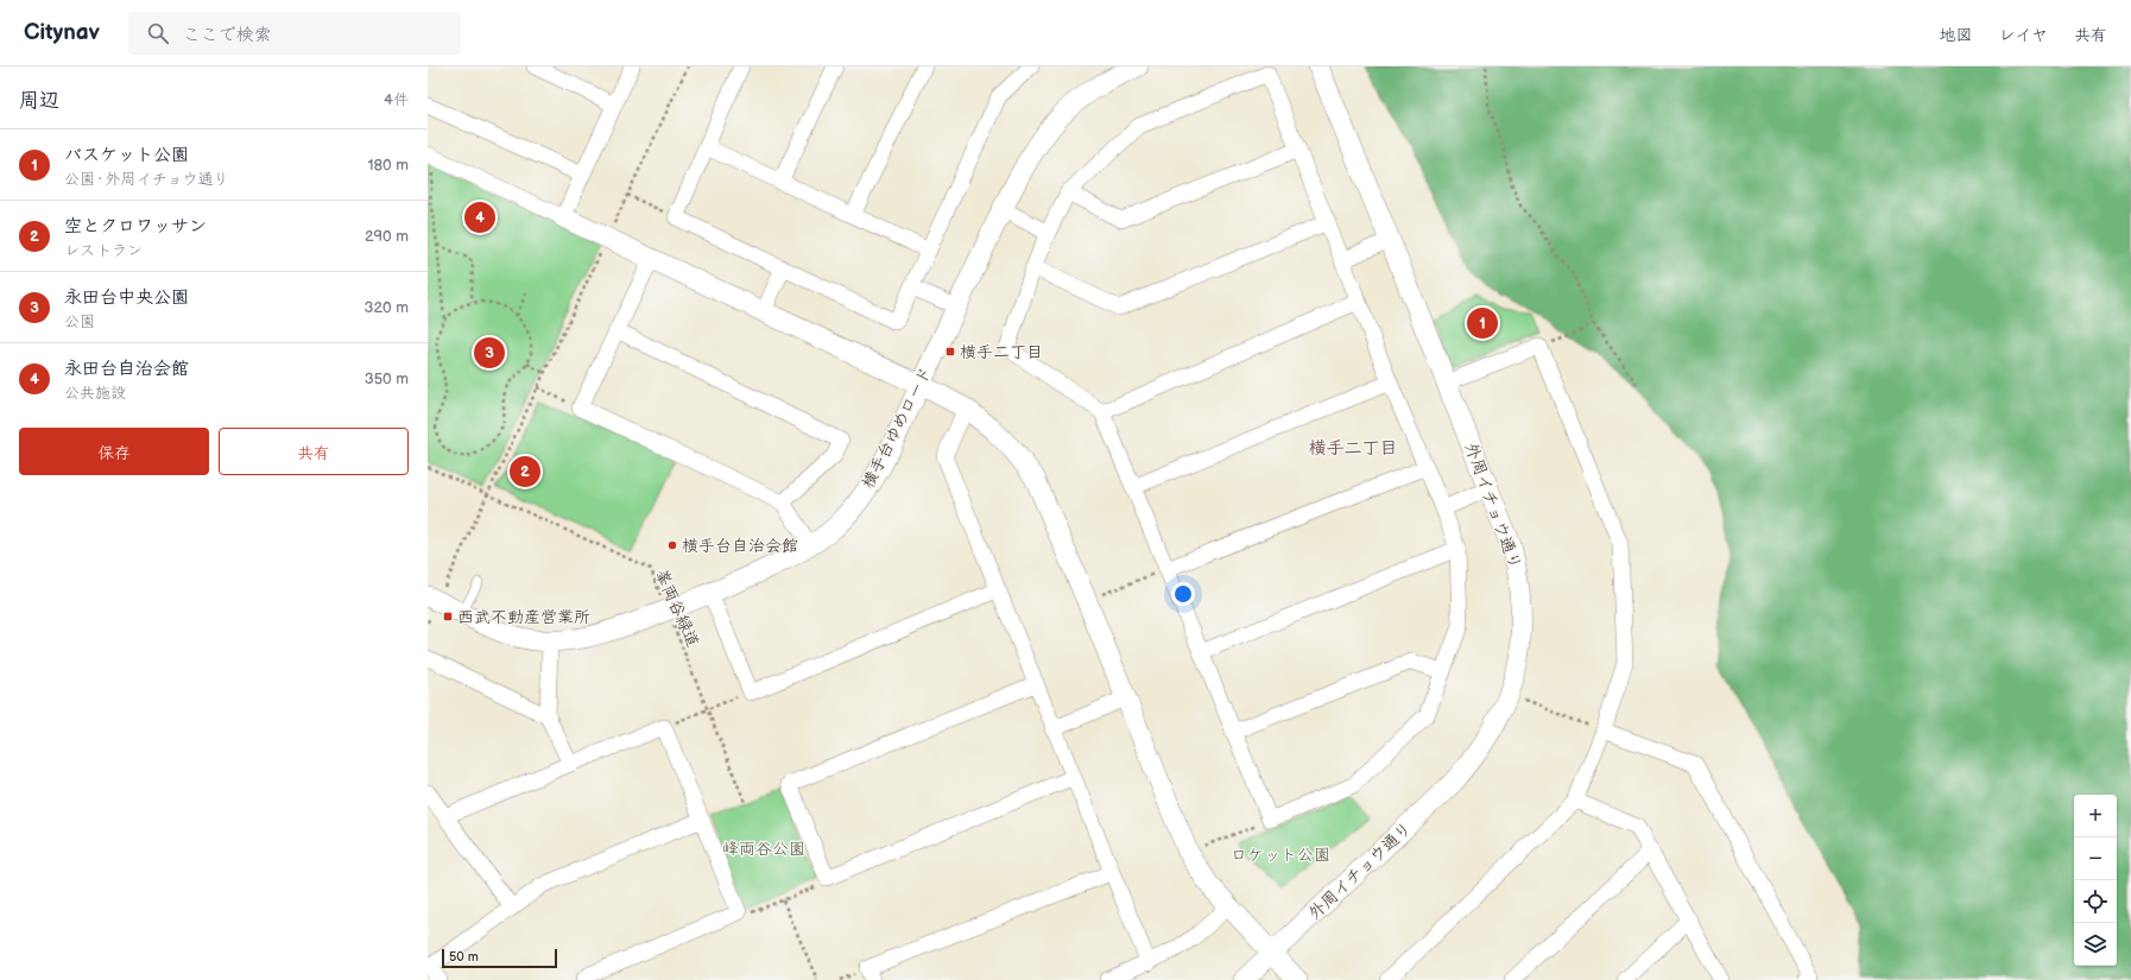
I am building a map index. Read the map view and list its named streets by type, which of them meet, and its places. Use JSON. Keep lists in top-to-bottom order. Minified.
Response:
{"streets":{"street":["横手台ゆめロード","外周イチョウ通り"],"path":["峯両谷緑道"]},"crossings":[["横手台ゆめロード","峯両谷緑道"]],"districts":["横手二丁目"],"parks":["峰両谷公園","ロケット公園"],"places":{"transit":["横手二丁目","西武不動産営業所"],"other":["横手台自治会館"]},"scale_bar":"50 m","page":{"header":"Citynav","search":"ここで検索","nav":["地図","レイヤ","共有"],"heading":["周辺","4件"],"list":[{"mark":"1","name":"バスケット公園","note":"公園 · 外周イチョウ通り","value":"180 m"},{"mark":"2","name":"空とクロワッサン","note":"レストラン","value":"290 m"},{"mark":"3","name":"永田台中央公園","note":"公園","value":"320 m"},{"mark":"4","name":"永田台自治会館","note":"公共施設","value":"350 m"}],"pins":["4","1","3","2"],"buttons":["保存","共有"],"map_buttons":["+","−"],"scale":"50 m"}}
